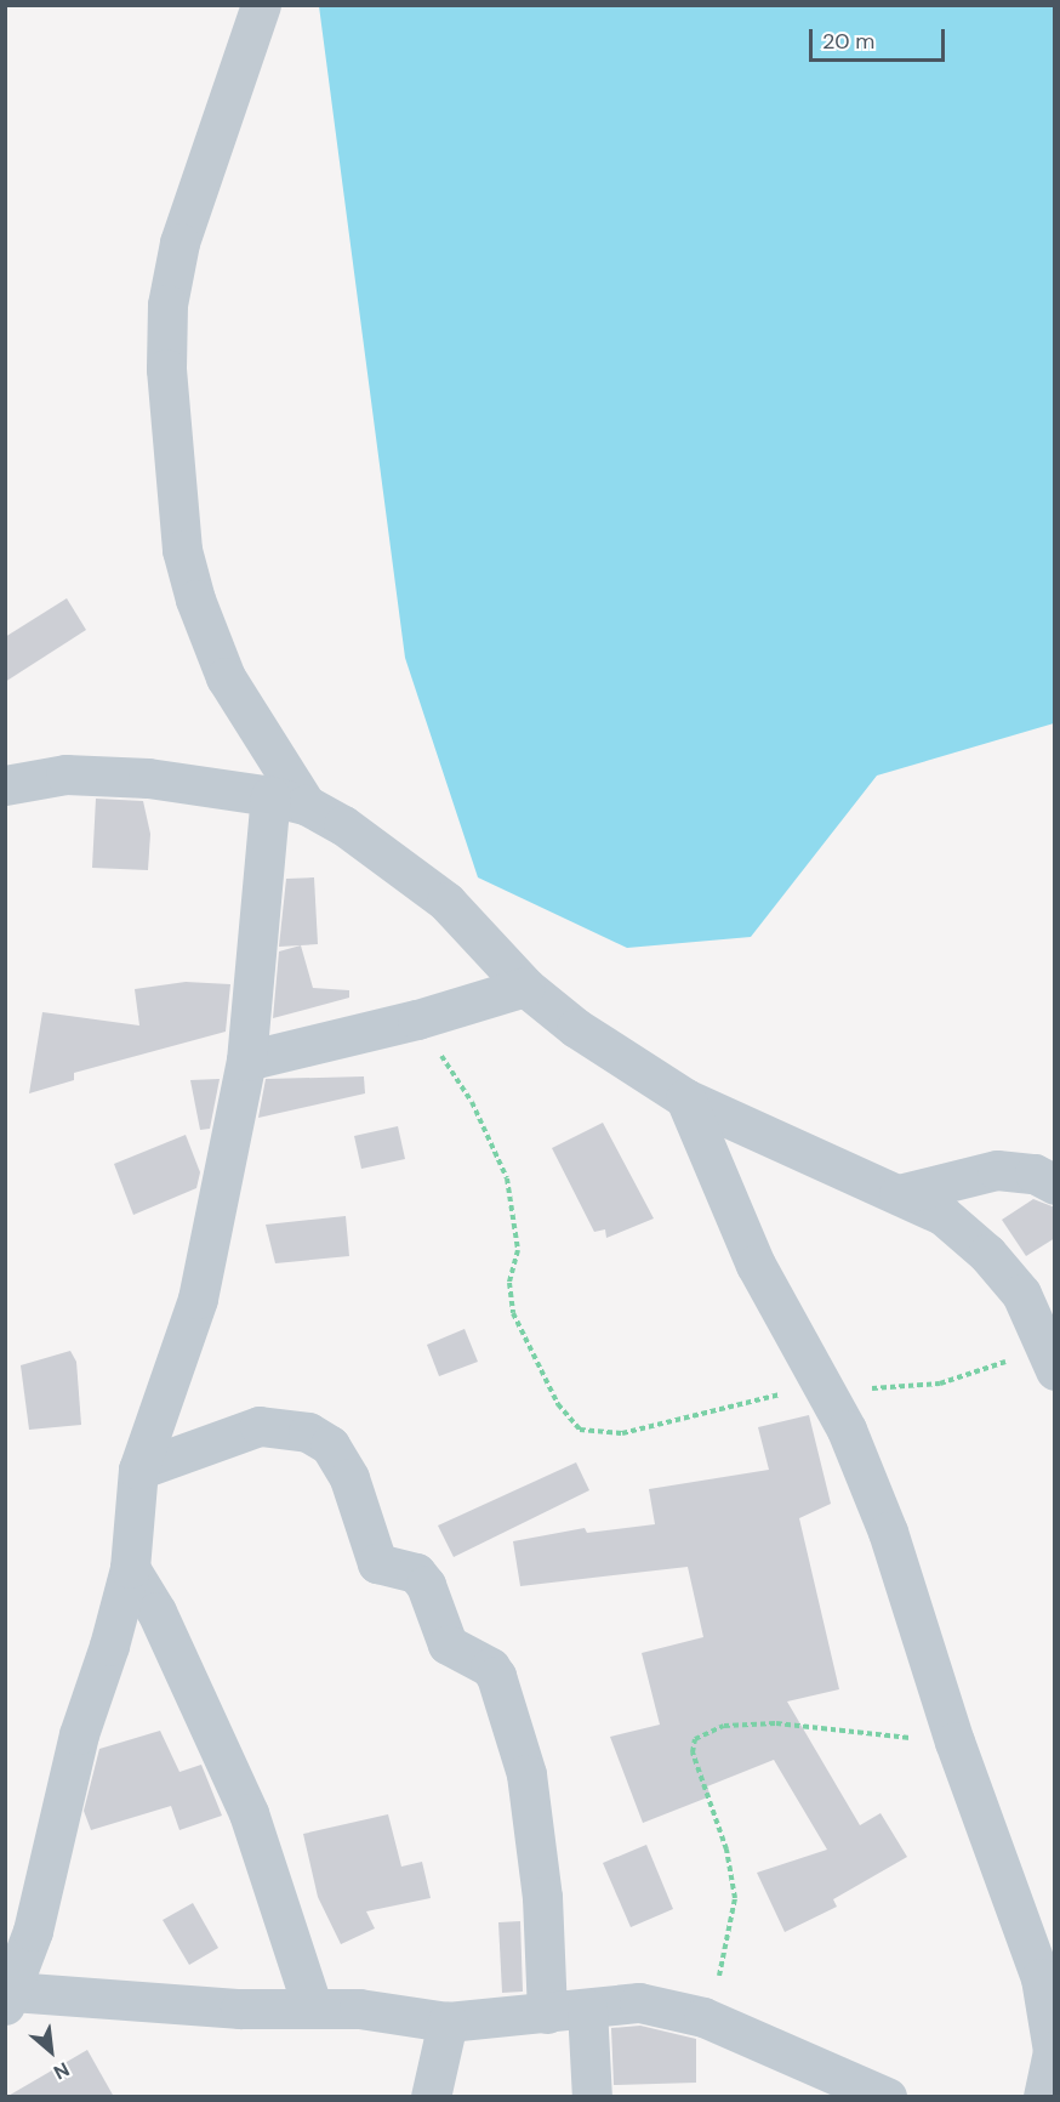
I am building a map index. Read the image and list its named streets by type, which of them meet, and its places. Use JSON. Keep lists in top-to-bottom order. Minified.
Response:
{"scale_bar":"20 m","north":"bottom right"}
